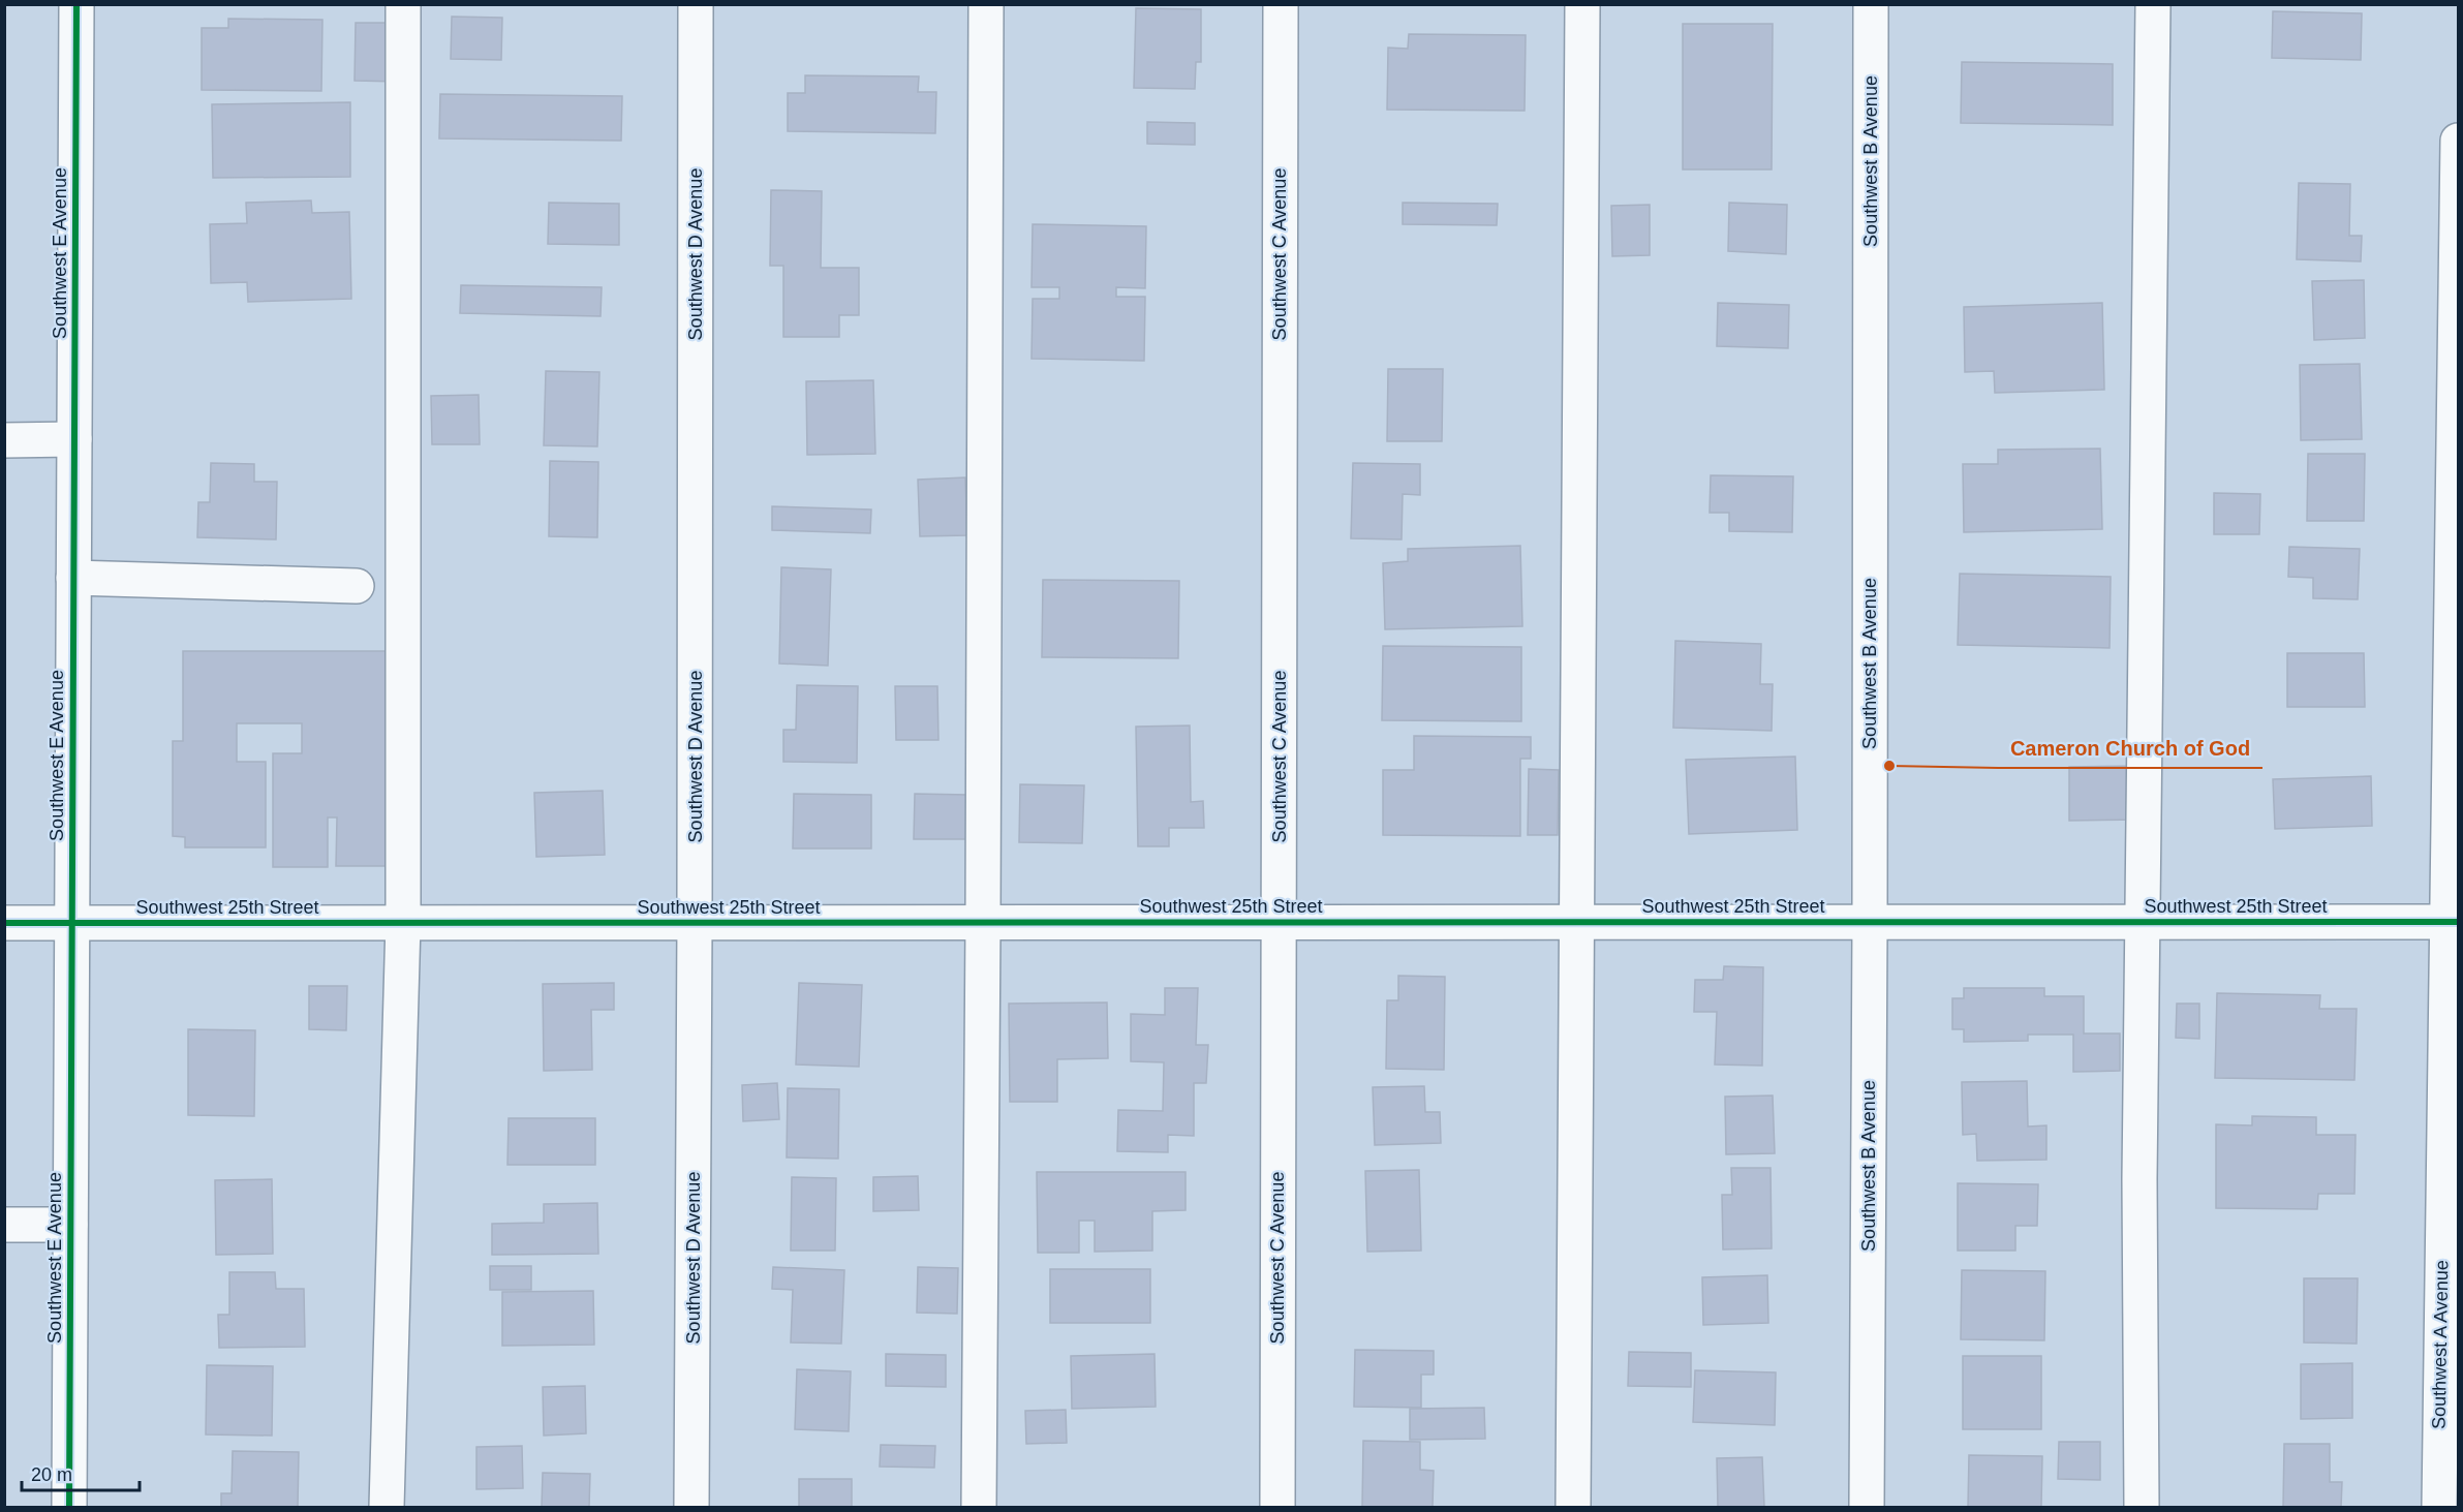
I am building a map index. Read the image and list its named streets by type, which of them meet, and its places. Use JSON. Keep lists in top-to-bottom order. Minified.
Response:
{"streets":{"street":["Southwest B Avenue","Southwest E Avenue","Southwest D Avenue","Southwest C Avenue","Southwest 25th Street","Southwest A Avenue"]},"crossings":[["Southwest B Avenue","Southwest 25th Street"],["Southwest E Avenue","Southwest 25th Street"],["Southwest D Avenue","Southwest 25th Street"],["Southwest C Avenue","Southwest 25th Street"],["Southwest 25th Street","Southwest A Avenue"]],"places":["Cameron Church of God"],"scale_bar":"20 m"}
